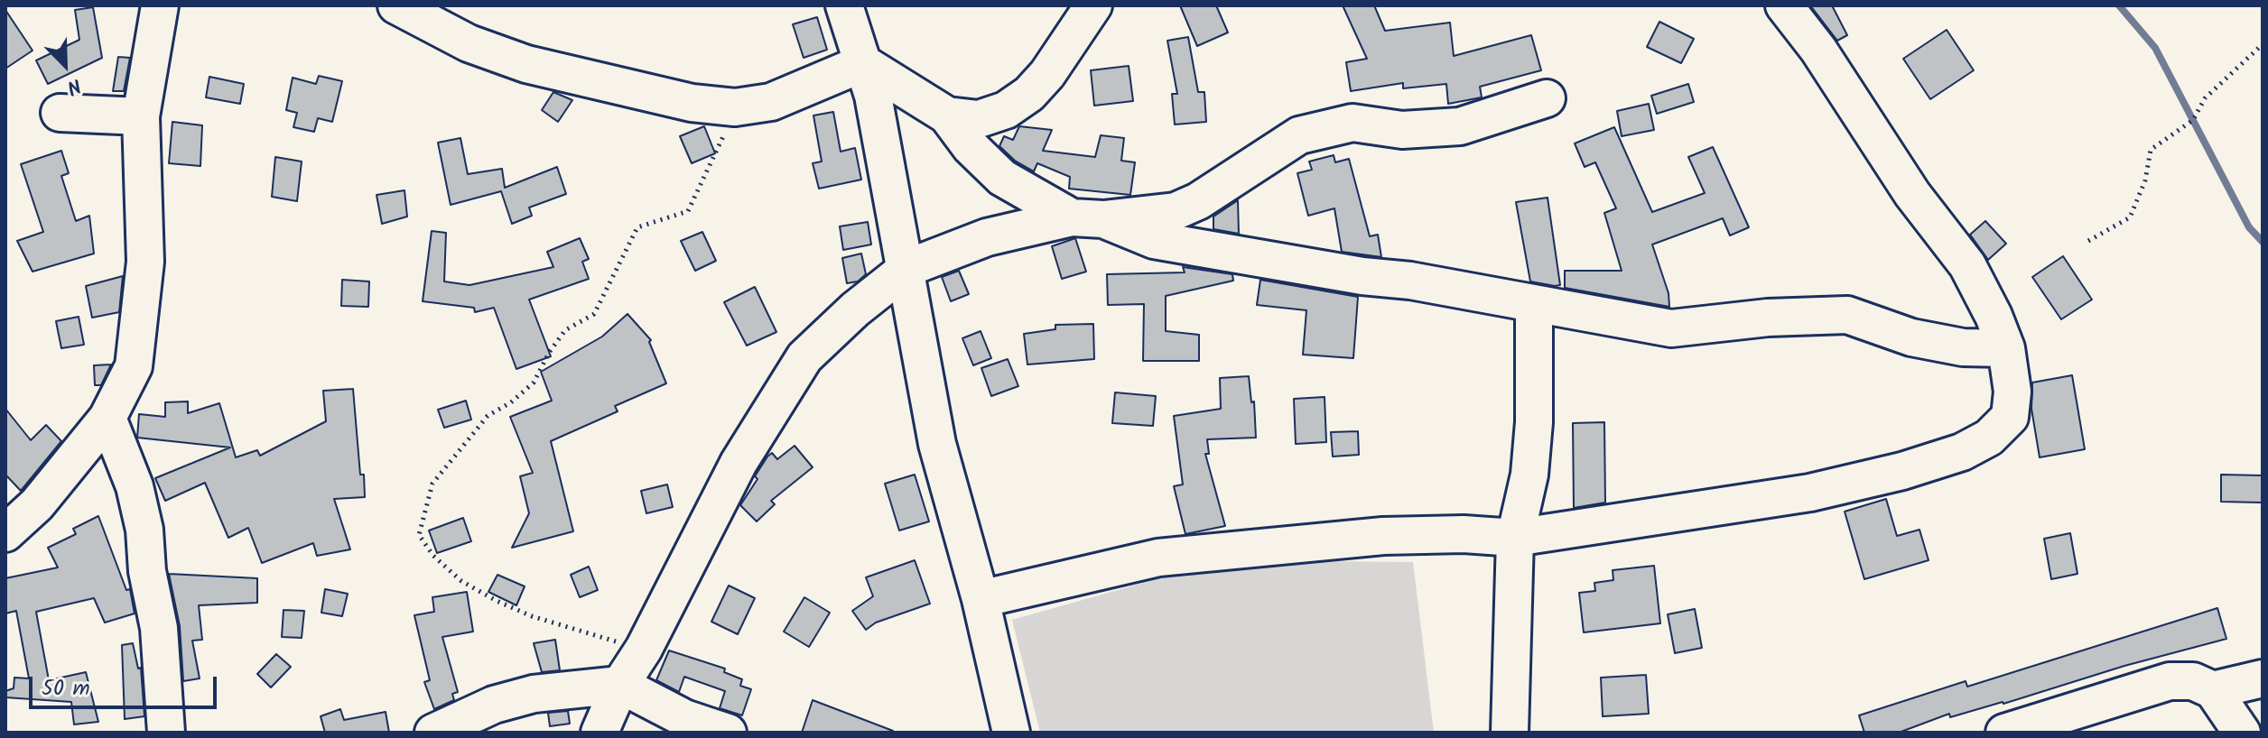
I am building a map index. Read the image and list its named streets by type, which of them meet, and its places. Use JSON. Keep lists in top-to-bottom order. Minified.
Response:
{"scale_bar":"50 m","north":"bottom right"}
